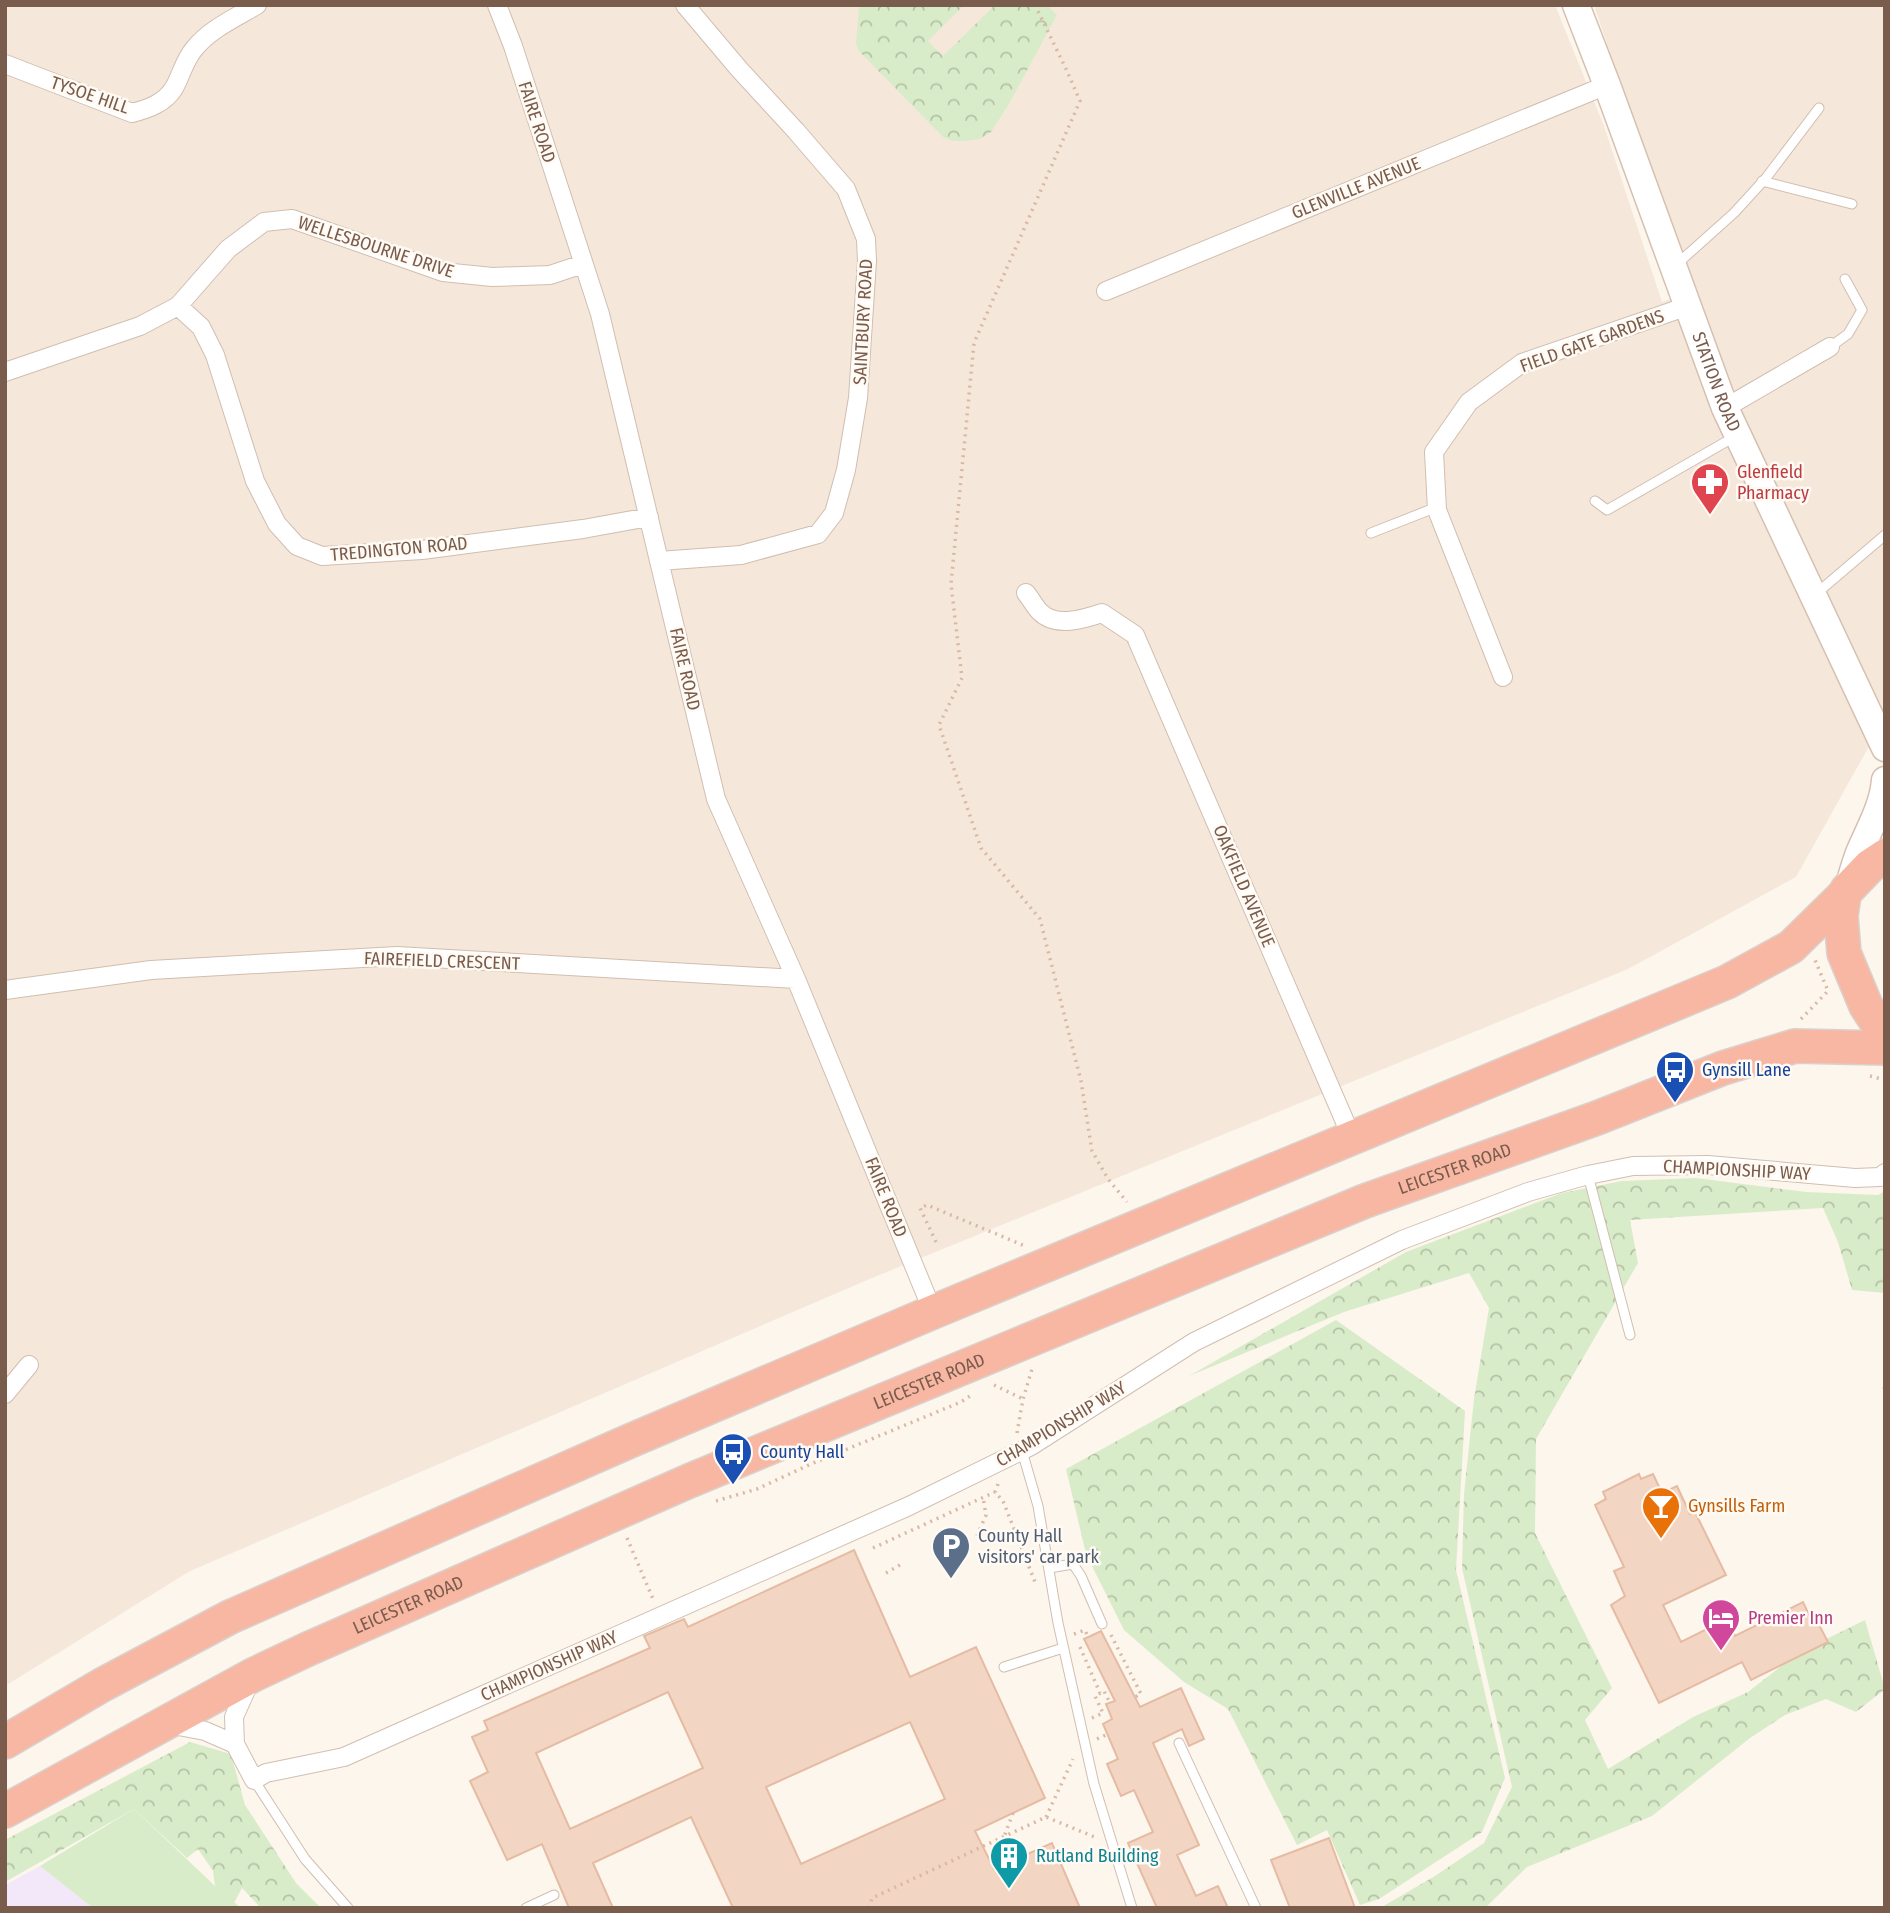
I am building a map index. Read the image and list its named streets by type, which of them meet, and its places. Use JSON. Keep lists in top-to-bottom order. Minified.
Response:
{"streets":{"highway":["LEICESTER ROAD"],"street":["TYSOE HILL","FAIRE ROAD","GLENVILLE AVENUE","WELLESBOURNE DRIVE","SAINTBURY ROAD","FIELD GATE GARDENS","STATION ROAD","TREDINGTON ROAD","OAKFIELD AVENUE","FAIREFIELD CRESCENT","CHAMPIONSHIP WAY"]},"crossings":[["FAIRE ROAD","WELLESBOURNE DRIVE"],["FAIRE ROAD","SAINTBURY ROAD"],["FAIRE ROAD","TREDINGTON ROAD"],["FAIRE ROAD","FAIREFIELD CRESCENT"],["GLENVILLE AVENUE","STATION ROAD"],["WELLESBOURNE DRIVE","TREDINGTON ROAD"],["FIELD GATE GARDENS","STATION ROAD"]],"places":{"pharmacy":["Glenfield Pharmacy"],"bus stop":["Gynsill Lane","County Hall"],"bar":["Gynsills Farm"],"parking":["County Hall visitors' car park"],"hotel":["Premier Inn"],"building":["Rutland Building"]}}
